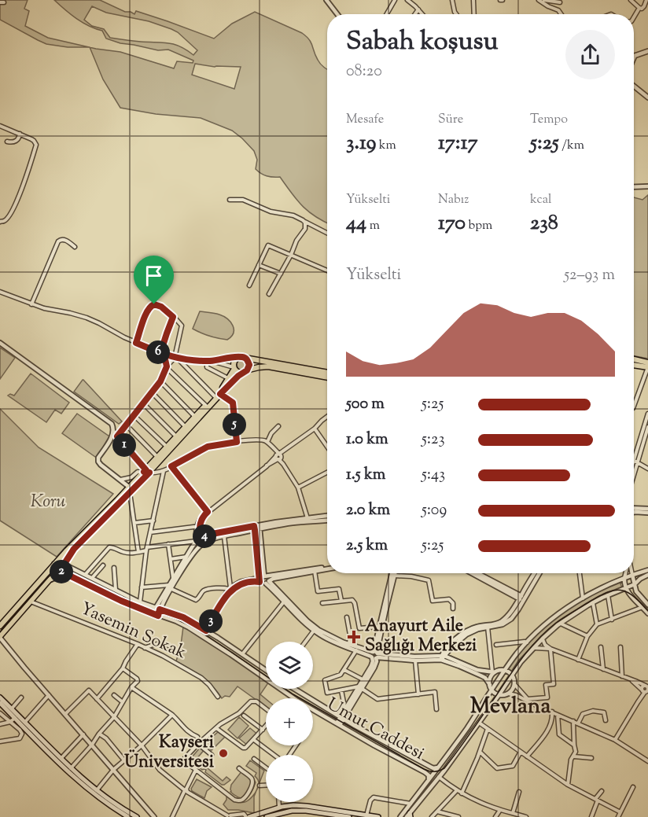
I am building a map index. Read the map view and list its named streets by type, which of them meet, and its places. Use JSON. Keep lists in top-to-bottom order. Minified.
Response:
{"streets":{"street":["Yasemin Sokak","Umut Caddesi"]},"districts":["Mevlana"],"parks":["Koru"],"places":{"health":["Anayurt Aile Sağlığı Merkezi"],"other":["Kayseri Üniversitesi"]},"page":{"heading":["Sabah koşusu","08:20"],"stats":[["Mesafe","3.19 km"],["Süre","17:17"],["Tempo","5:25 /km"],["Yükselti","44 m"],["Nabız","170 bpm"],["kcal","238"]],"chart":["Yükselti","52–93 m"],"pins":["6","5","1","4","2","3"],"list":[{"name":"500 m","note":"5:25"},{"name":"1.0 km","note":"5:23"},{"name":"1.5 km","note":"5:43"},{"name":"2.0 km","note":"5:09"},{"name":"2.5 km","note":"5:25"}],"map_buttons":["+","−"]}}
